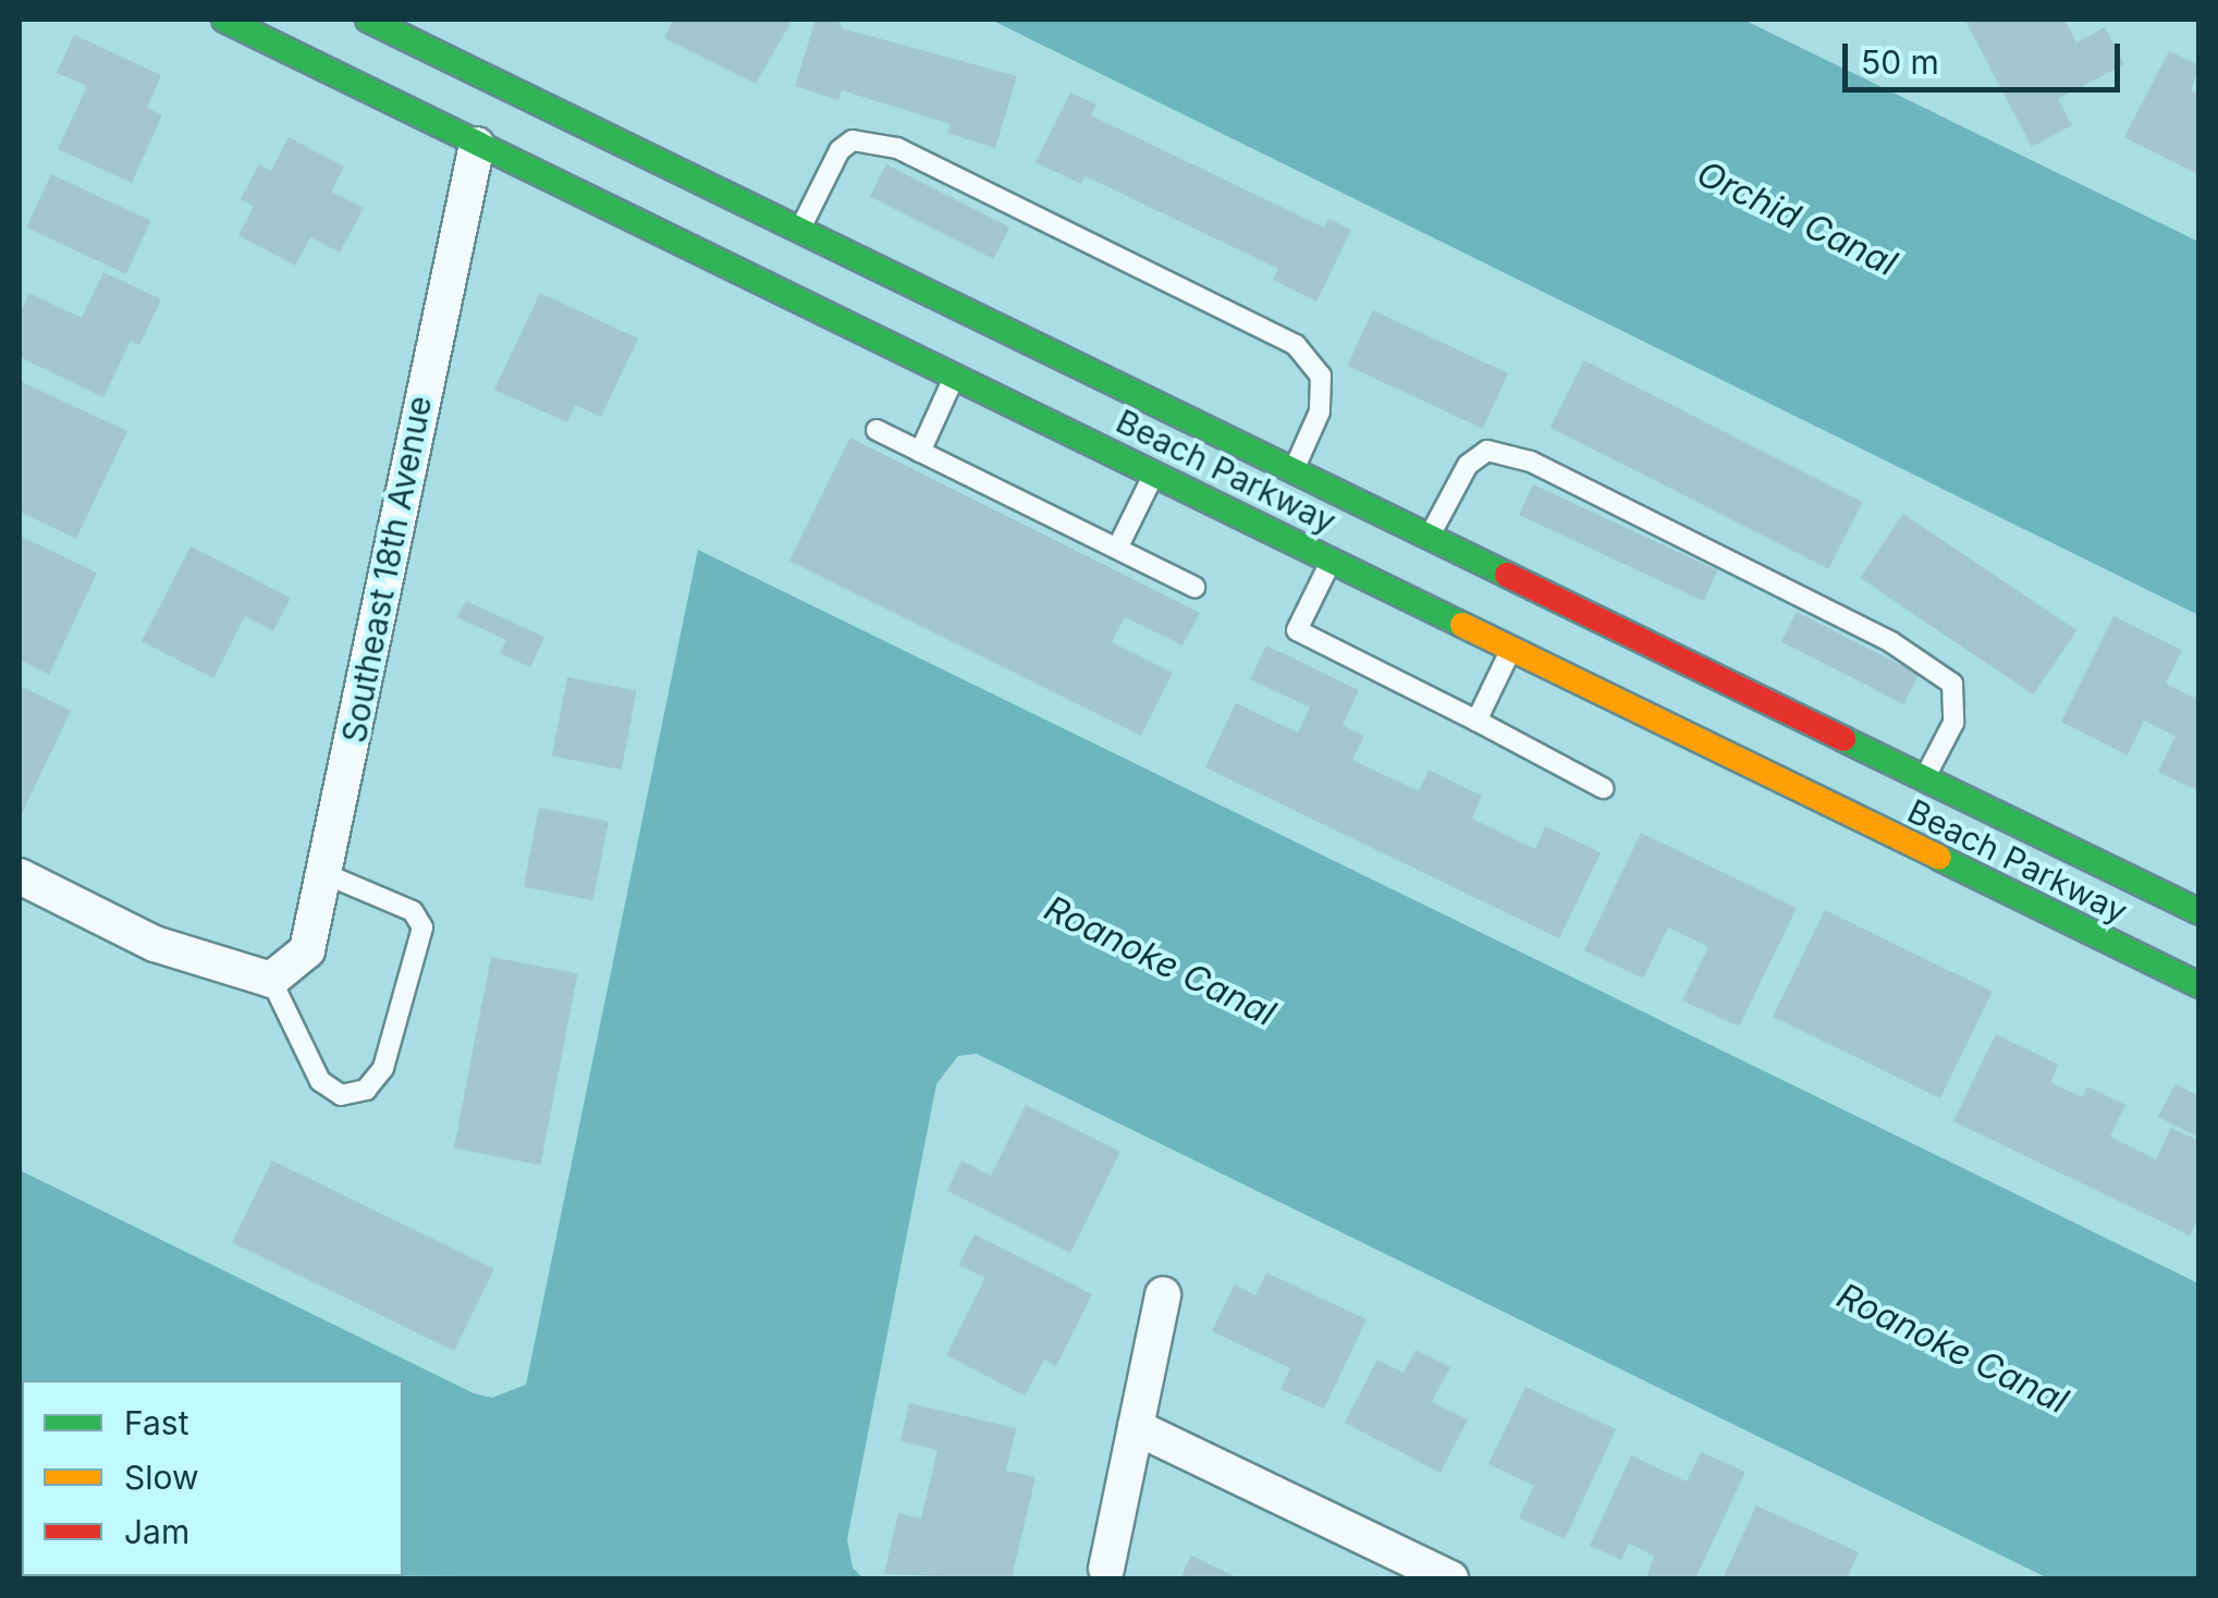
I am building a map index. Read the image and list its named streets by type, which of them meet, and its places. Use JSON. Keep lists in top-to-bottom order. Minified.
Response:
{"streets":{"street":["Beach Parkway","Southeast 18th Avenue"]},"crossings":[["Beach Parkway","Southeast 18th Avenue"]],"water":["Orchid Canal","Roanoke Canal"],"legend":["Fast","Slow","Jam"],"scale_bar":"50 m"}
